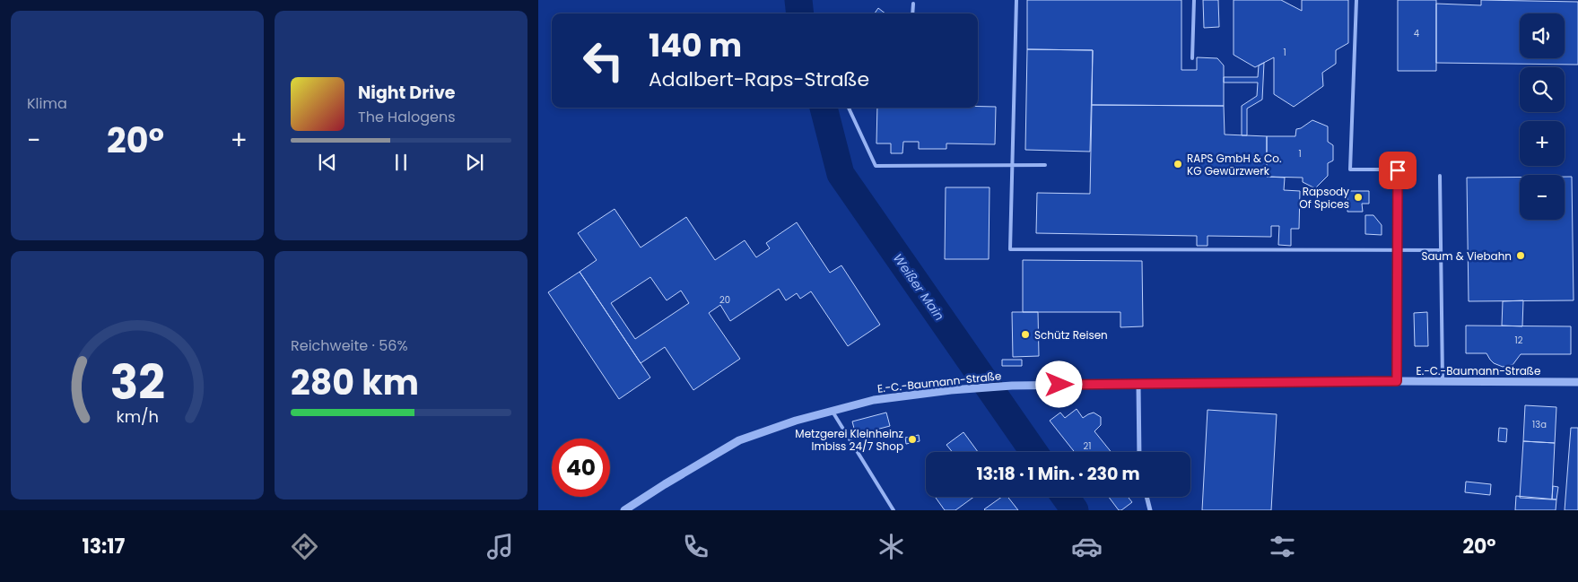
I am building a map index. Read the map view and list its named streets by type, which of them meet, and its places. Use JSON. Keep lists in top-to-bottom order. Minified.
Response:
{"streets":{"street":["E.-C.-Baumann-Straße"]},"water":["Weißer Main"],"places":["RAPS GmbH & Co. KG Gewürzwerk","Rapsody Of Spices","Saum & Viebahn","Schütz Reisen","Metzgerei Kleinheinz Imbiss 24/7 Shop"],"house_numbers":["4","1","1","20","12","13a","21"],"page":{"tile":["Klima",["Reichweite · 56%","280 km"]],"map_buttons":["+","−"],"turn":["140 m","Adalbert-Raps-Straße"],"song":["Night Drive","The Halogens"],"heat":["−","20°","+"],"limit":"40","trip":"13:18 · 1 Min. · 230 m","tabs":["13:17","20°"],"gauge":["32","km/h"]}}
